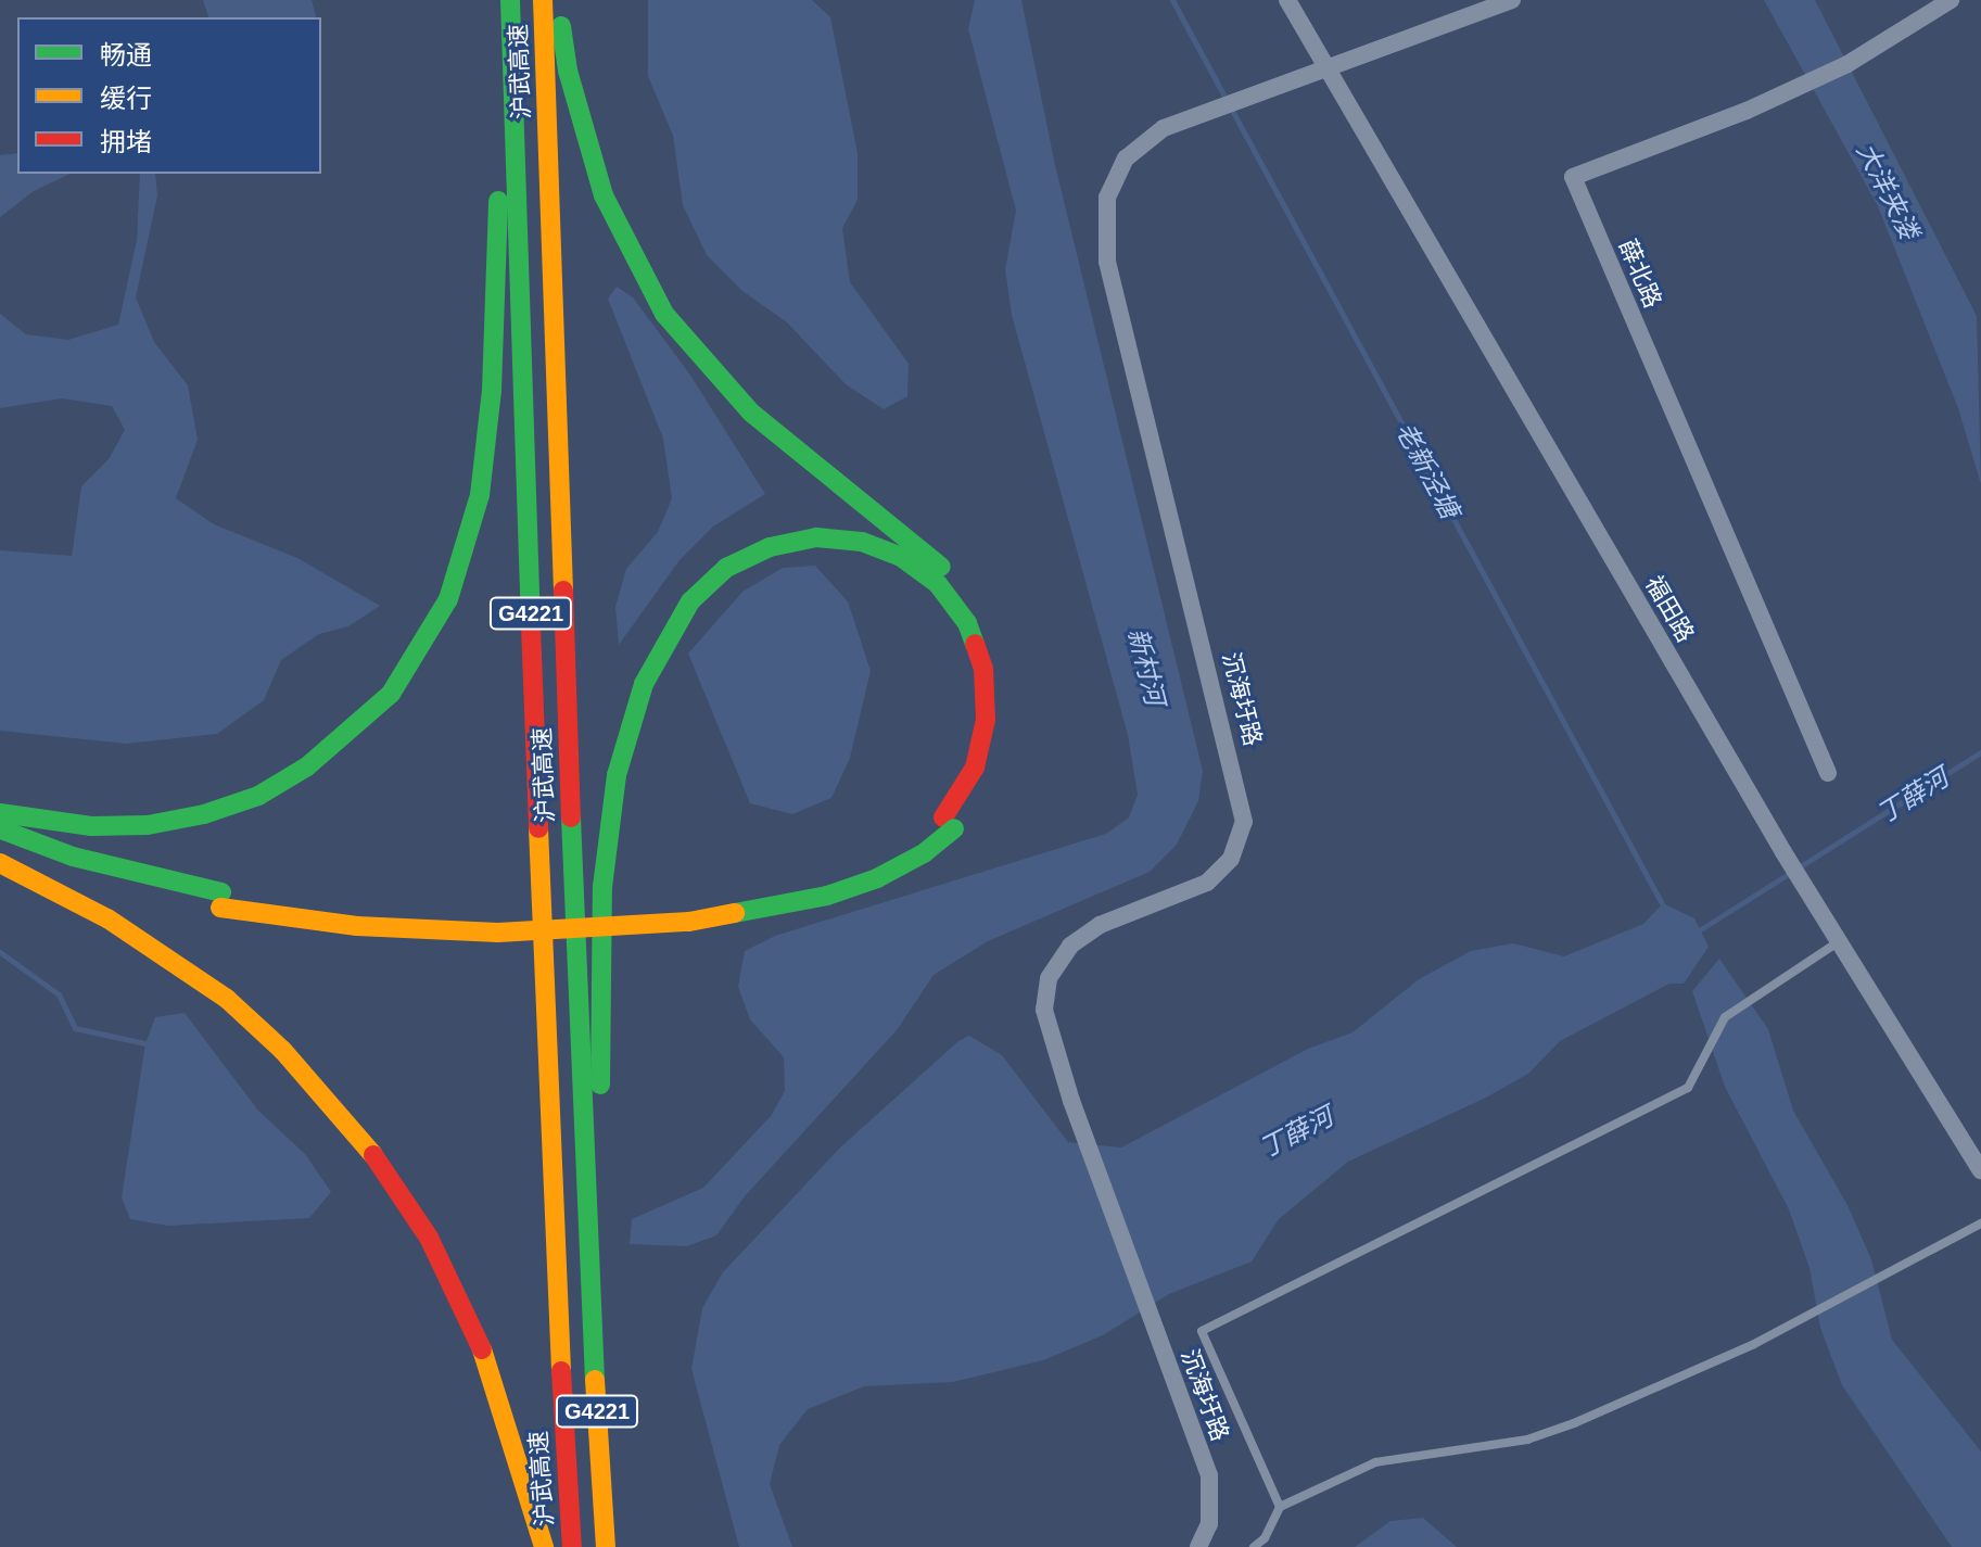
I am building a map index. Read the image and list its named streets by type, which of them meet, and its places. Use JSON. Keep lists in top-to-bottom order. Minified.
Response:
{"streets":{"highway":["沪武高速","G4221"],"street":["薛北路","福田路","沉海圩路"]},"crossings":[["福田路","沉海圩路"]],"water":["大洋夹溇","老新泾塘","新村河","丁薛河"],"legend":["畅通","缓行","拥堵"]}
